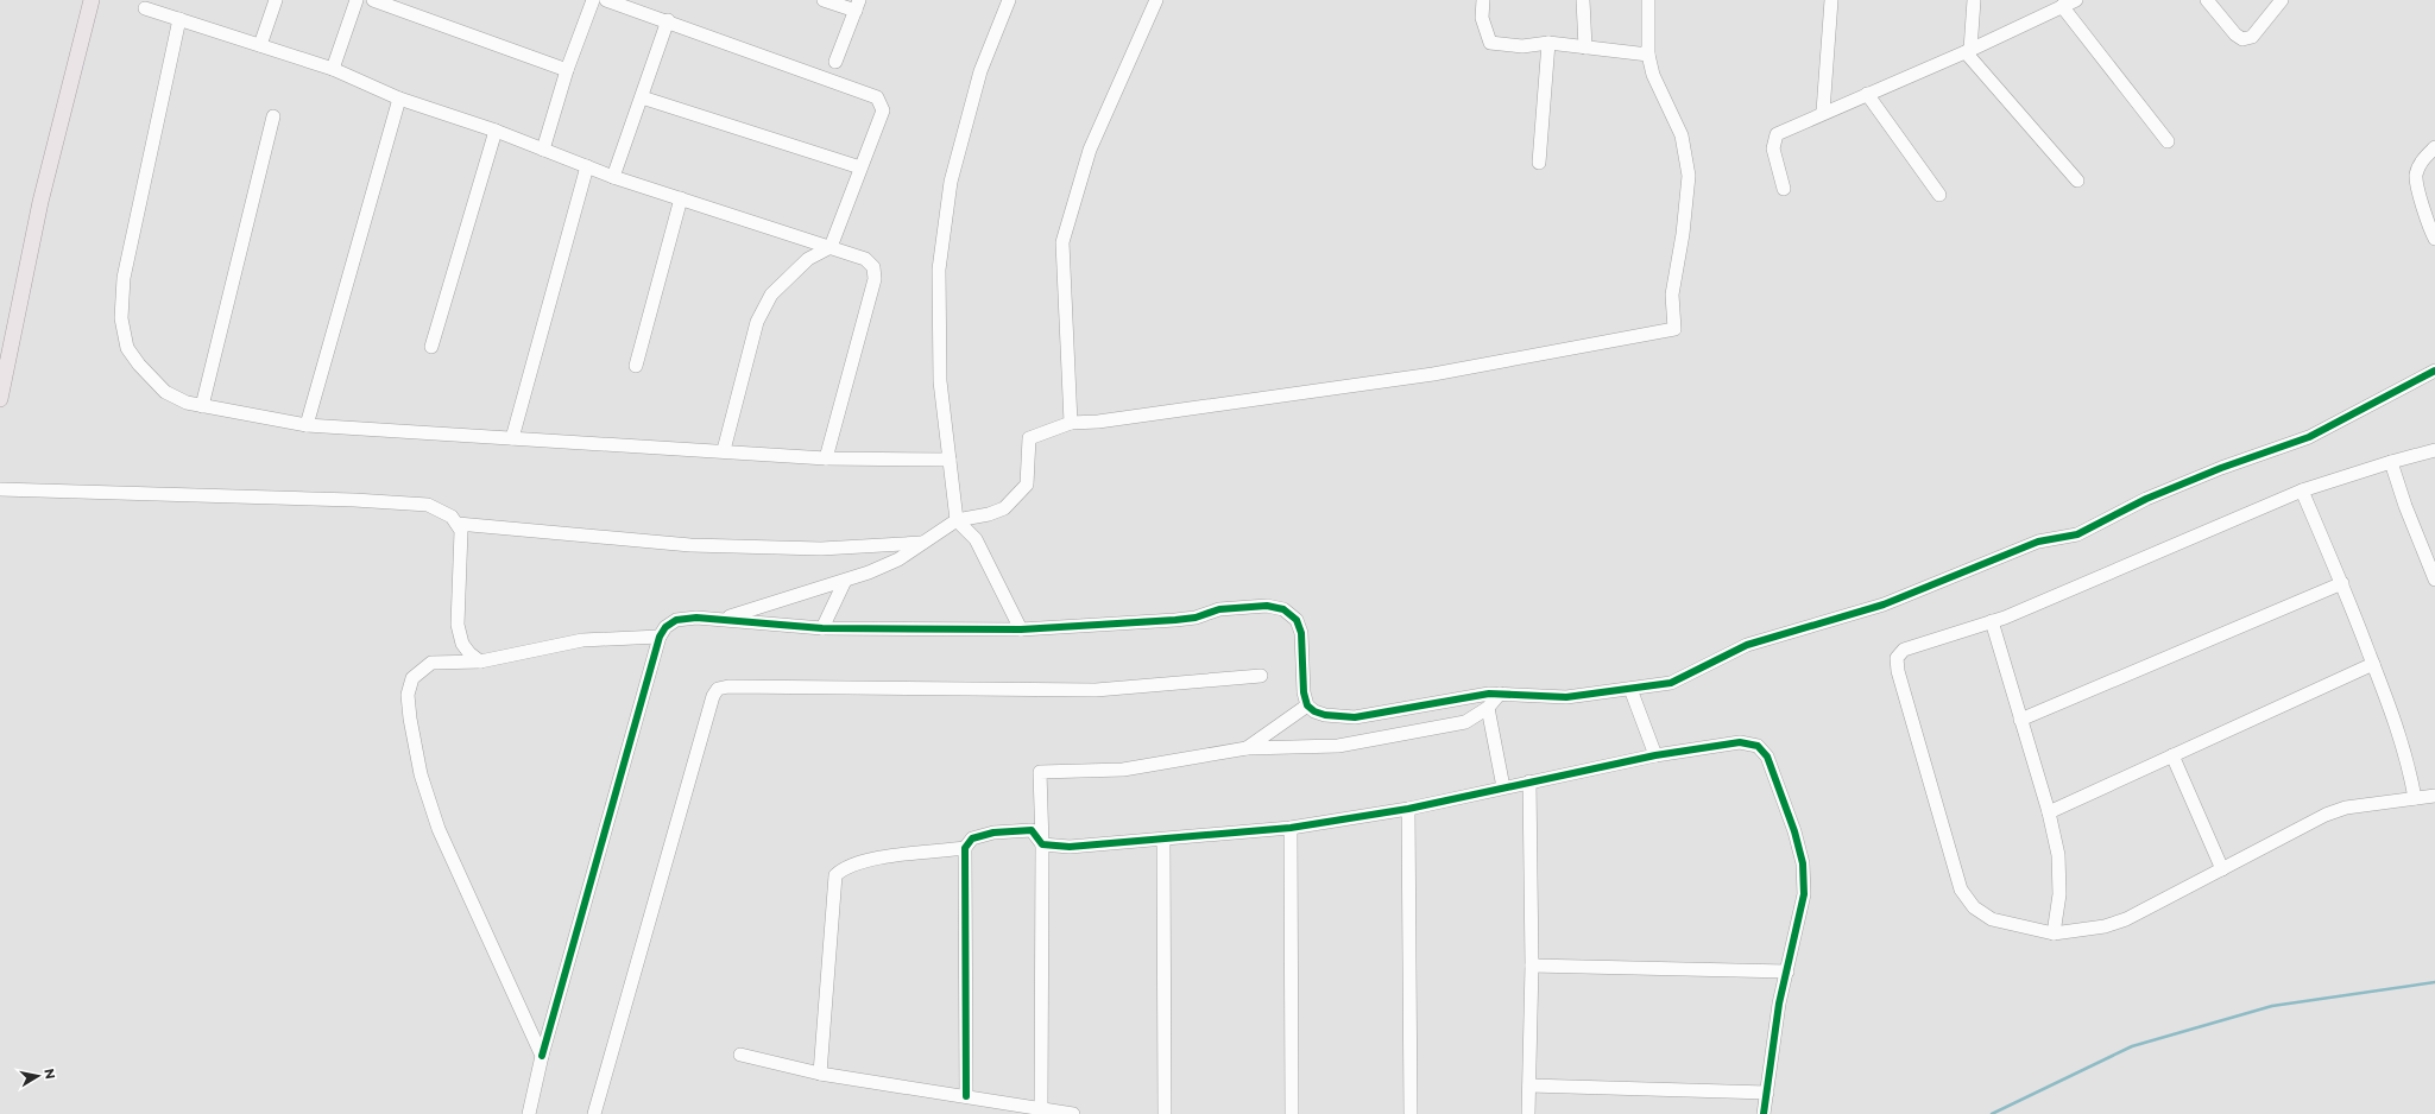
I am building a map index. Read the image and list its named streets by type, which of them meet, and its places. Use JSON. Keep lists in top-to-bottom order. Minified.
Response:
{"north":"right"}
